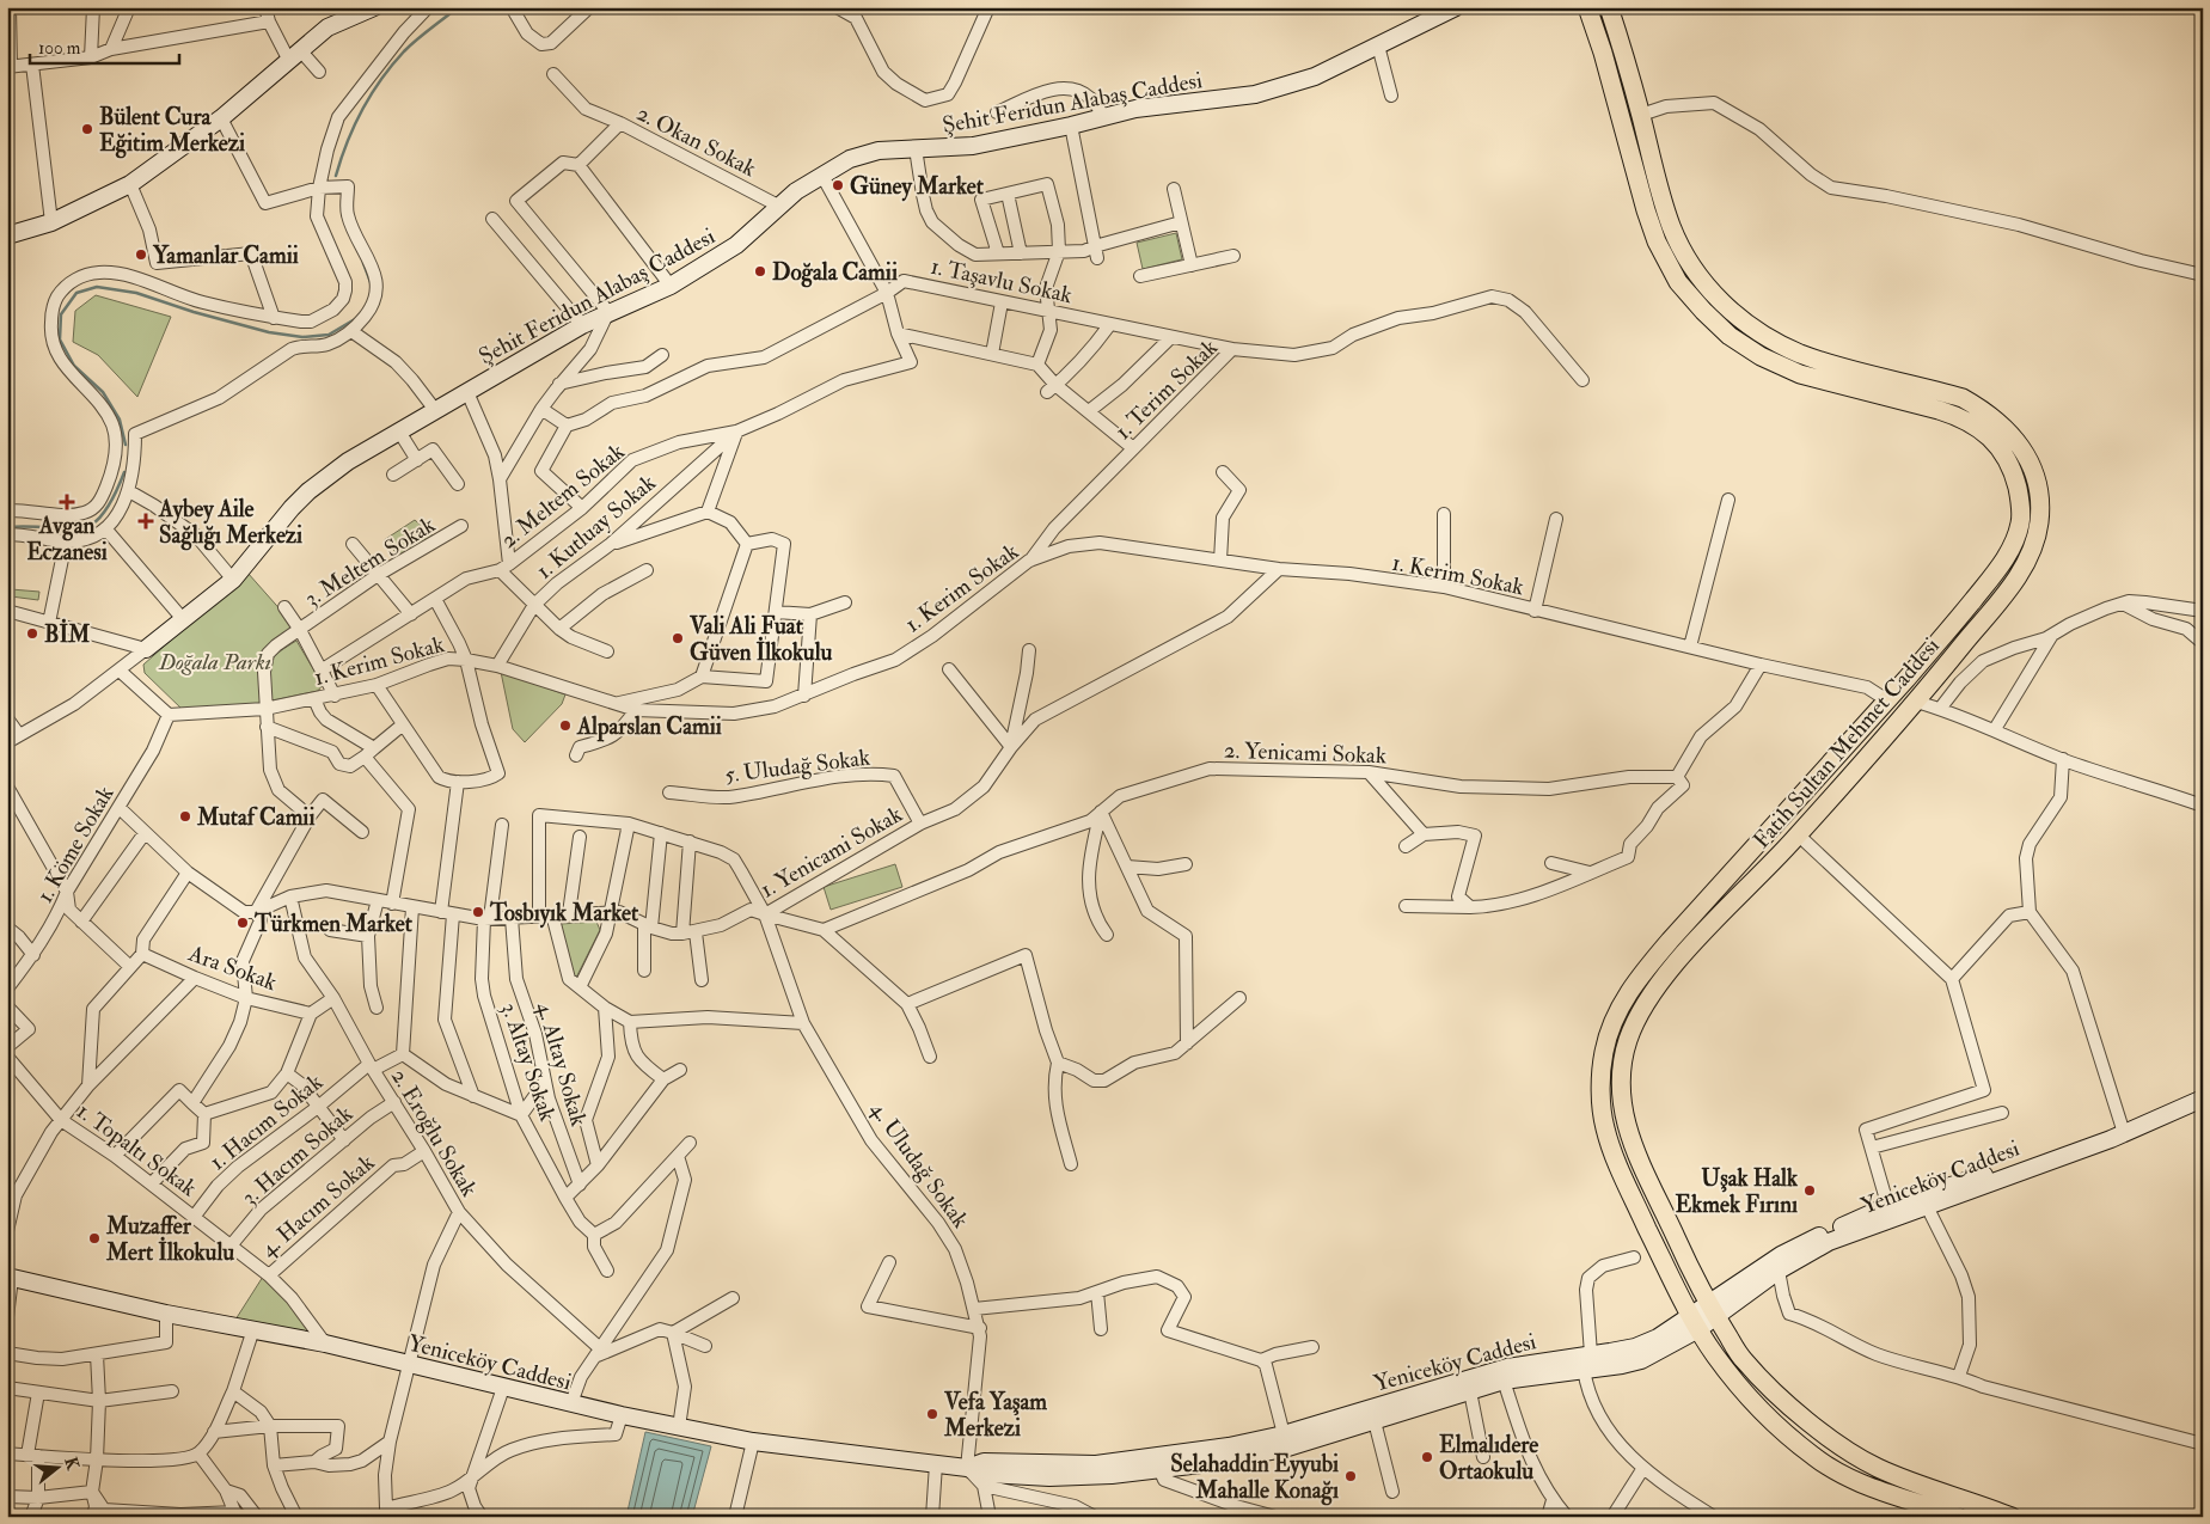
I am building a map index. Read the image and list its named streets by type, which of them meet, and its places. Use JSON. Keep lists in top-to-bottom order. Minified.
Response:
{"streets":{"main road":["Fatih Sultan Mehmet Caddesi"],"street":["Şehit Feridun Alabaş Caddesi","2. Okan Sokak","1. Taşavlu Sokak","1. Terim Sokak","2. Meltem Sokak","1. Kutluay Sokak","3. Meltem Sokak","1. Kerim Sokak","2. Yenicami Sokak","5. Uludağ Sokak","1. Köme Sokak","1. Yenicami Sokak","Ara Sokak","3. Altay Sokak","4. Altay Sokak","1. Hacım Sokak","2. Eroğlu Sokak","1. Topaltı Sokak","3. Hacım Sokak","4. Uludağ Sokak","Yeniceköy Caddesi","4. Hacım Sokak"]},"crossings":[["Şehit Feridun Alabaş Caddesi","2. Okan Sokak"],["1. Taşavlu Sokak","1. Terim Sokak"],["1. Terim Sokak","1. Kerim Sokak"],["2. Meltem Sokak","1. Kutluay Sokak"],["1. Kutluay Sokak","1. Kerim Sokak"],["3. Meltem Sokak","1. Kerim Sokak"],["1. Kerim Sokak","Fatih Sultan Mehmet Caddesi"],["1. Kerim Sokak","1. Köme Sokak"],["1. Kerim Sokak","1. Yenicami Sokak"],["Fatih Sultan Mehmet Caddesi","Yeniceköy Caddesi"],["5. Uludağ Sokak","1. Yenicami Sokak"],["1. Yenicami Sokak","3. Altay Sokak"],["1. Yenicami Sokak","4. Altay Sokak"],["1. Yenicami Sokak","2. Eroğlu Sokak"],["1. Yenicami Sokak","4. Uludağ Sokak"],["1. Hacım Sokak","2. Eroğlu Sokak"],["1. Hacım Sokak","1. Topaltı Sokak"],["2. Eroğlu Sokak","3. Hacım Sokak"],["2. Eroğlu Sokak","4. Hacım Sokak"],["1. Topaltı Sokak","3. Hacım Sokak"],["1. Topaltı Sokak","Yeniceköy Caddesi"],["1. Topaltı Sokak","4. Hacım Sokak"],["4. Uludağ Sokak","Yeniceköy Caddesi"]],"parks":["Doğala Parkı"],"places":{"other":["Bülent Cura Eğitim Merkezi","Güney Market","Yamanlar Camii","Doğala Camii","BİM","Vali Ali Fuat Güven İlkokulu","Alparslan Camii","Mutaf Camii","Tosbıyık Market","Türkmen Market","Uşak Halk Ekmek Fırını","Muzaffer Mert İlkokulu","Vefa Yaşam Merkezi","Elmalıdere Ortaokulu","Selahaddin Eyyubi Mahalle Konağı"],"health":["Avgan Eczanesi","Aybey Aile Sağlığı Merkezi"]},"scale_bar":"100 m","north":"right"}
